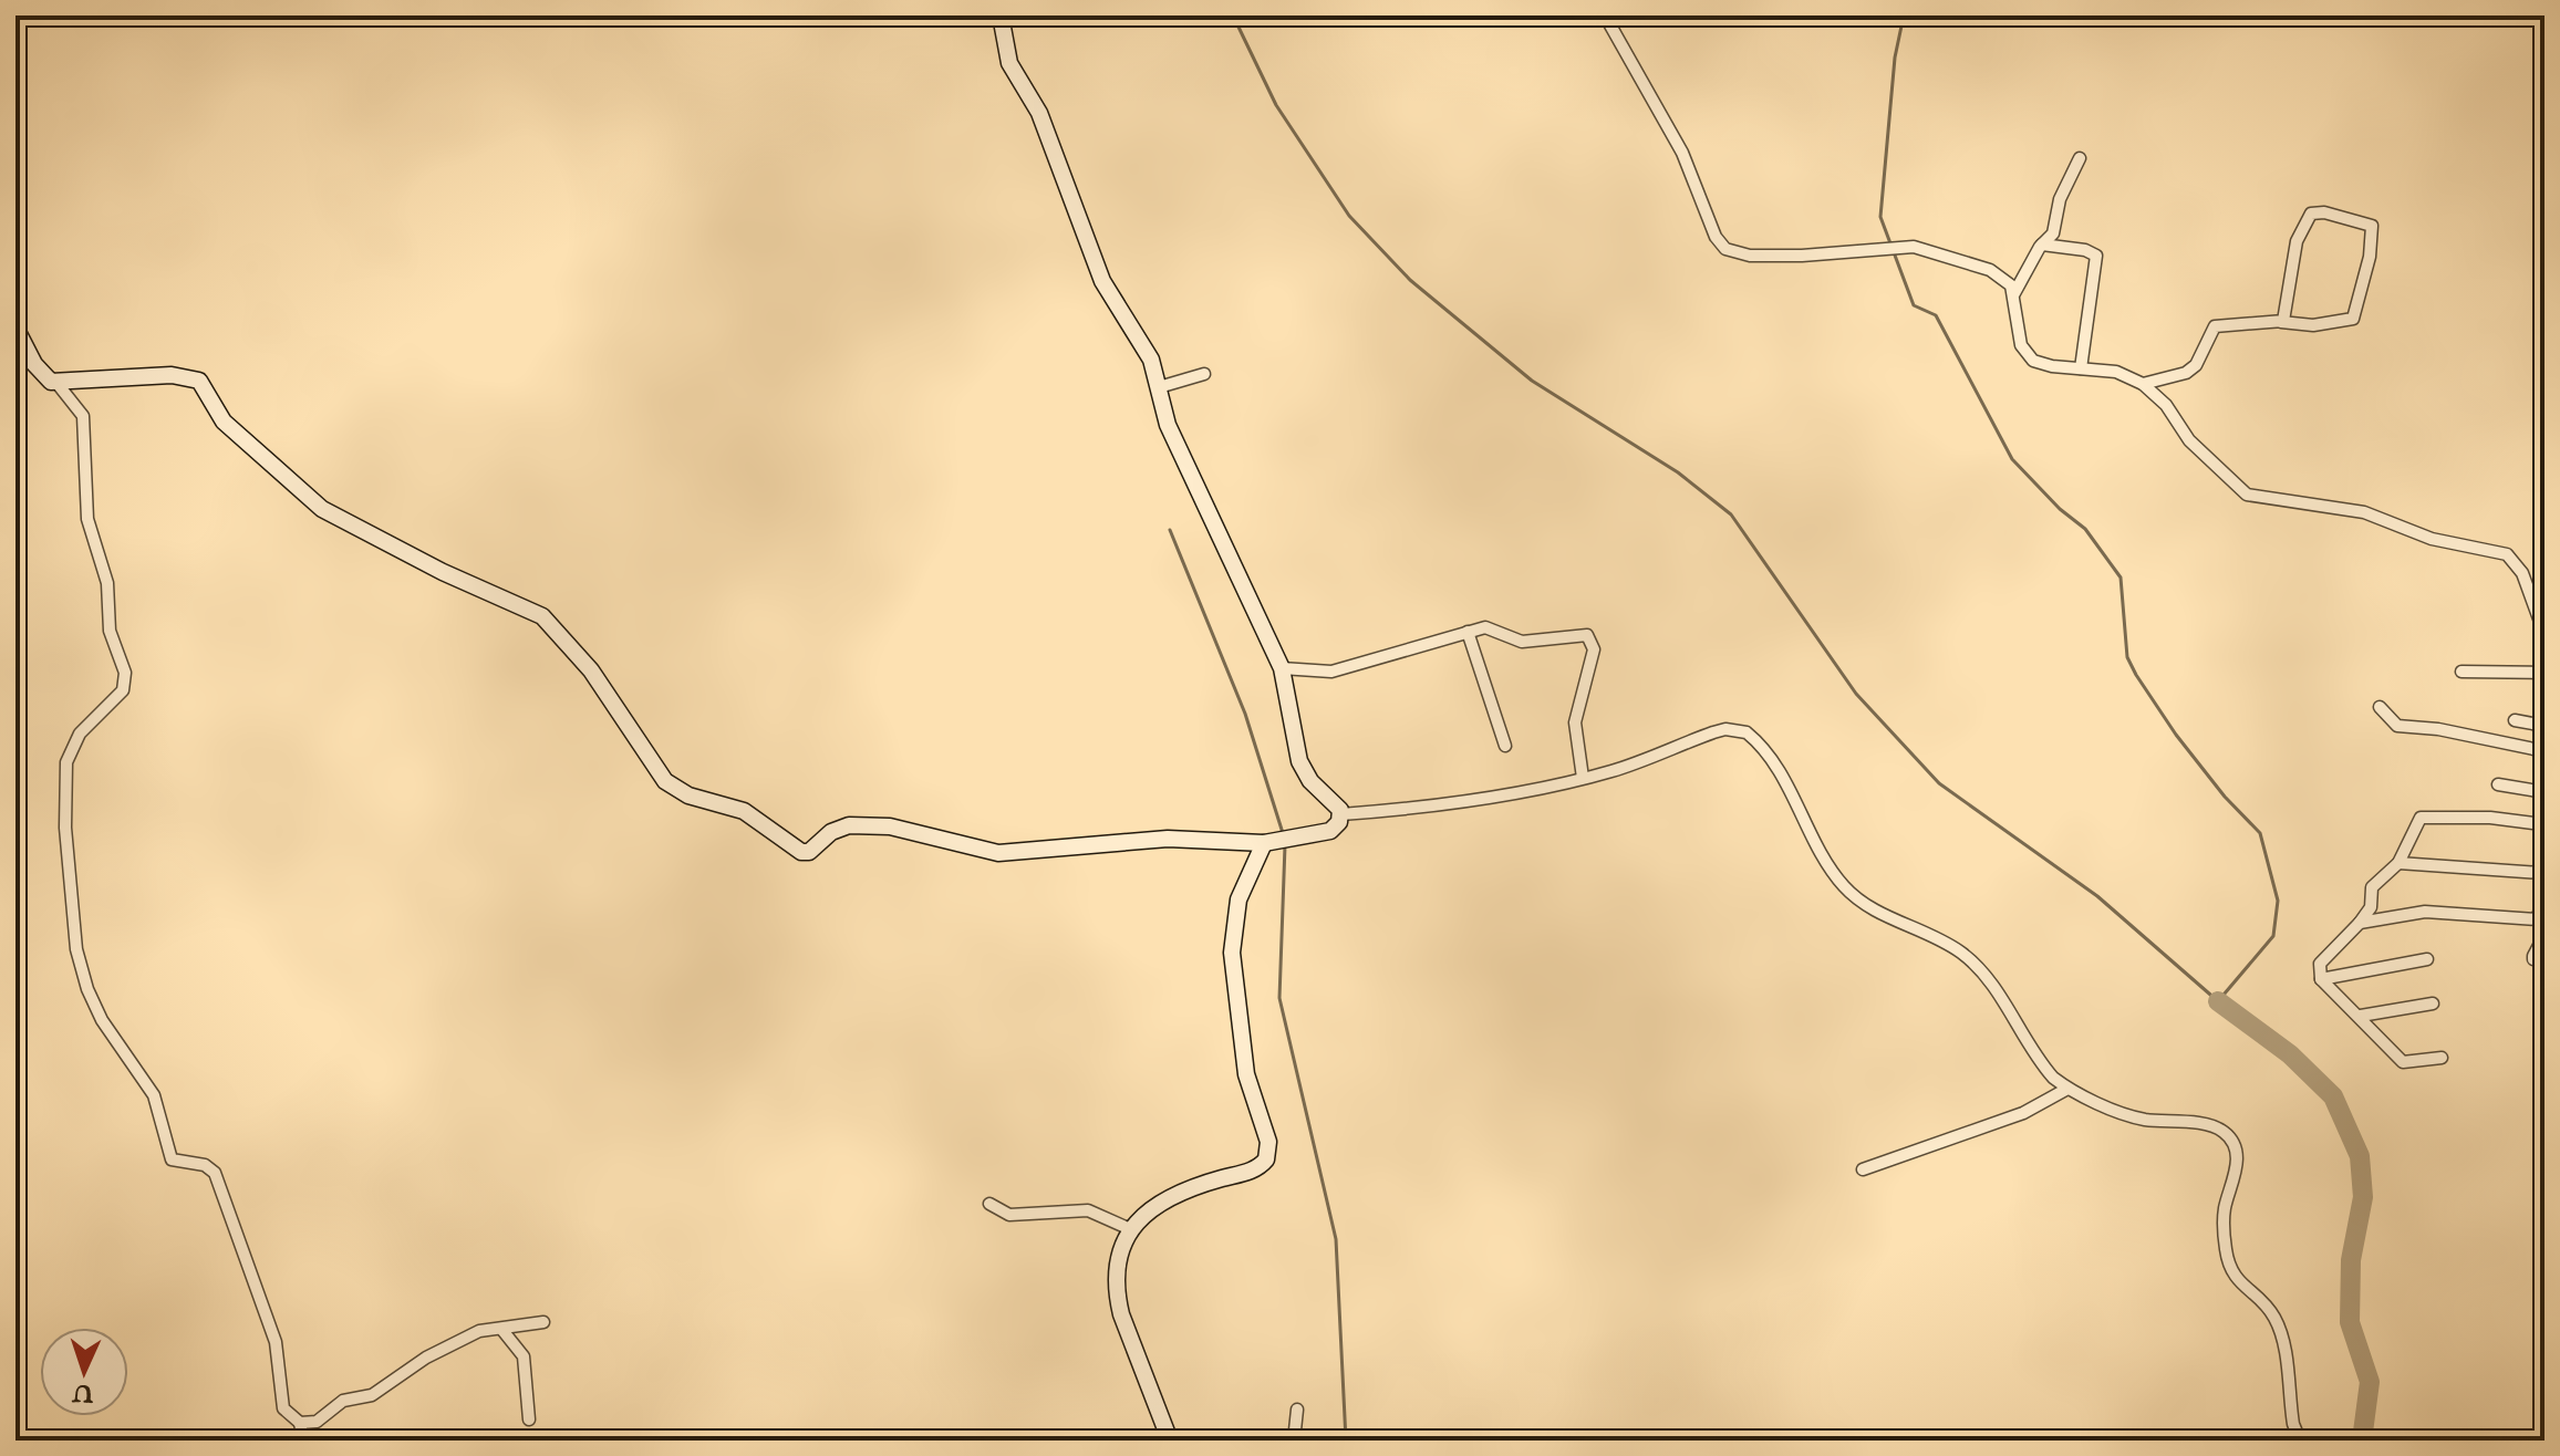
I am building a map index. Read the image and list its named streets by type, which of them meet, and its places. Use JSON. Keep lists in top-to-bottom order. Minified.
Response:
{"north":"bottom"}
